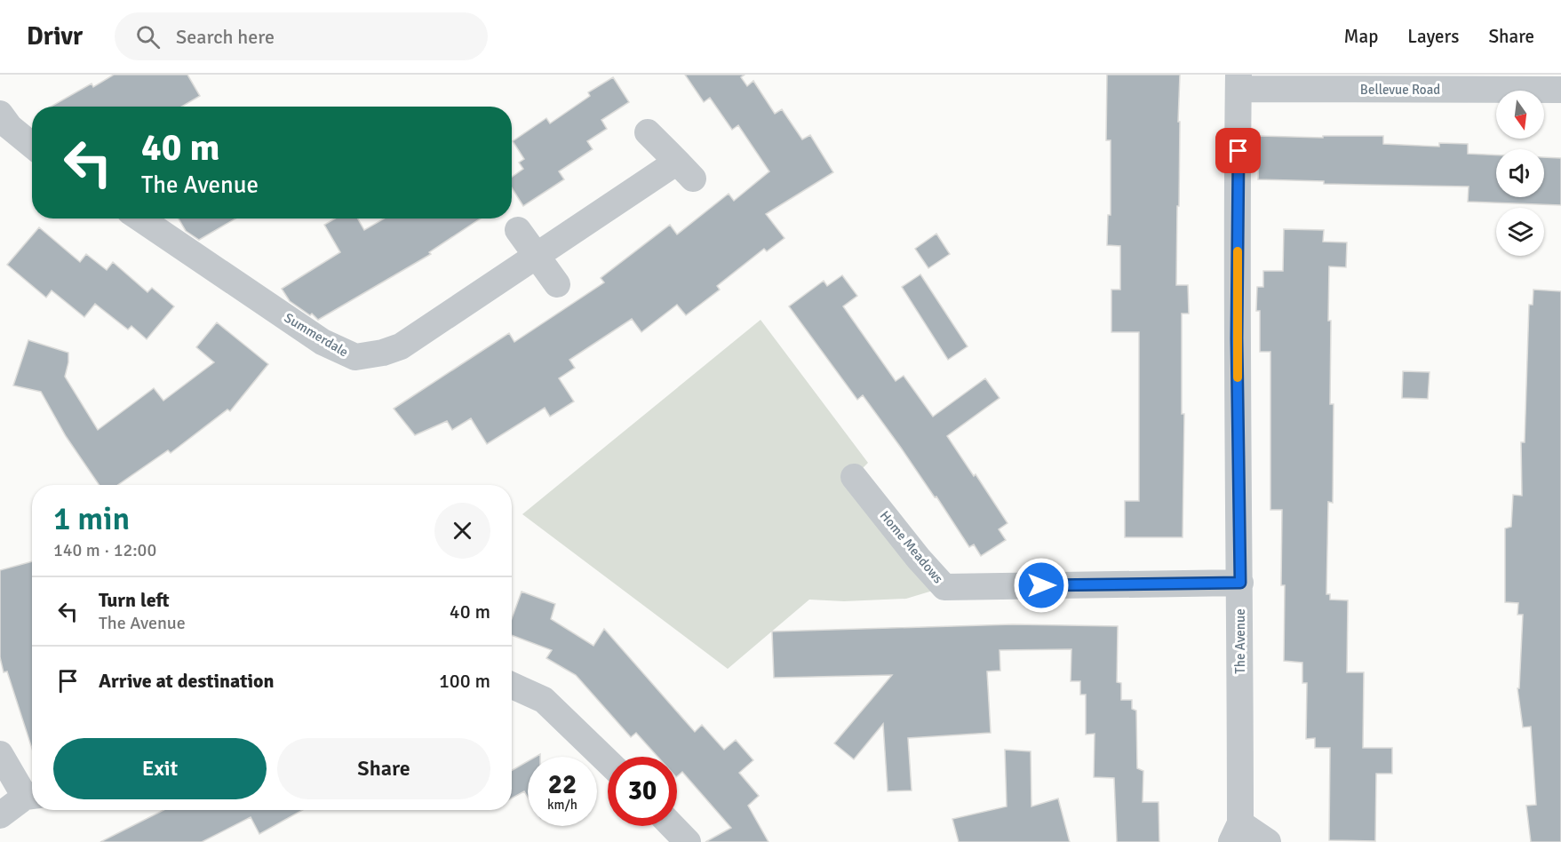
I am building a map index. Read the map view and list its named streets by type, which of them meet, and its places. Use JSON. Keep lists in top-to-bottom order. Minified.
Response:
{"streets":{"street":["Bellevue Road","Summerdale","Home Meadows","The Avenue"]},"crossings":[["Bellevue Road","The Avenue"],["Home Meadows","The Avenue"]],"north":"bottom","page":{"header":"Drivr","search":"Search here","nav":["Map","Layers","Share"],"turn":["40 m","The Avenue"],"heading":["1 min","140 m · 12:00"],"list":[{"name":"Turn left","note":"The Avenue","value":"40 m"},{"name":"Arrive at destination","value":"100 m"}],"buttons":["Exit","Share"],"speed":"22 km/h","limit":"30"}}
